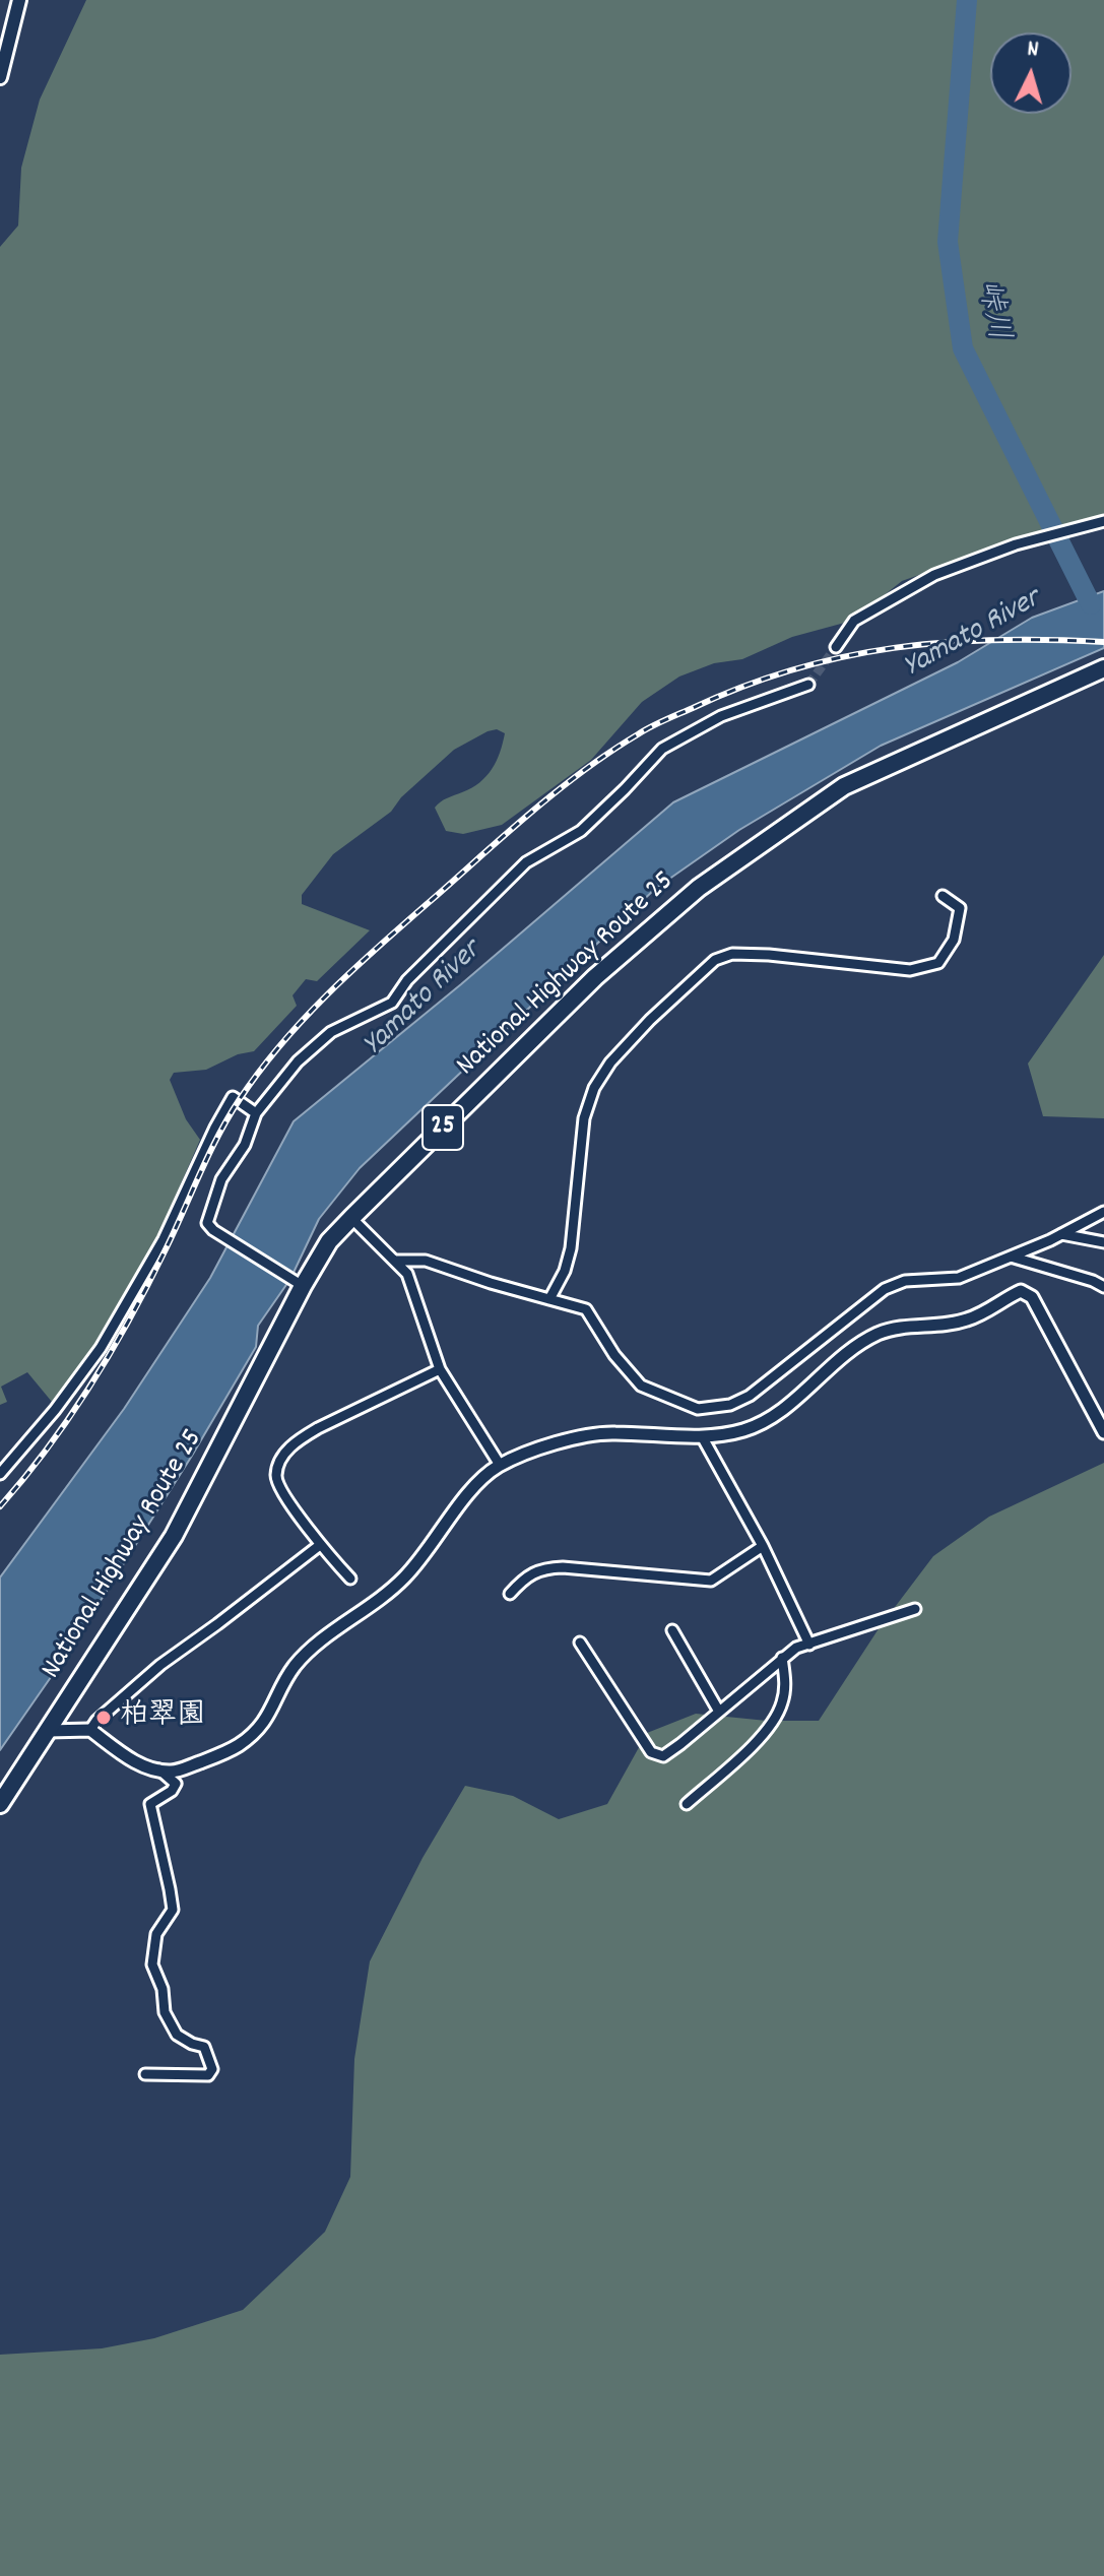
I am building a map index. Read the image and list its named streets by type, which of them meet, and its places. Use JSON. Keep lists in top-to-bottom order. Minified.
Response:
{"streets":{"highway":["National Highway Route 25","25"]},"water":["峠川","Yamato River"],"places":["柏翠園"],"north":"top"}
